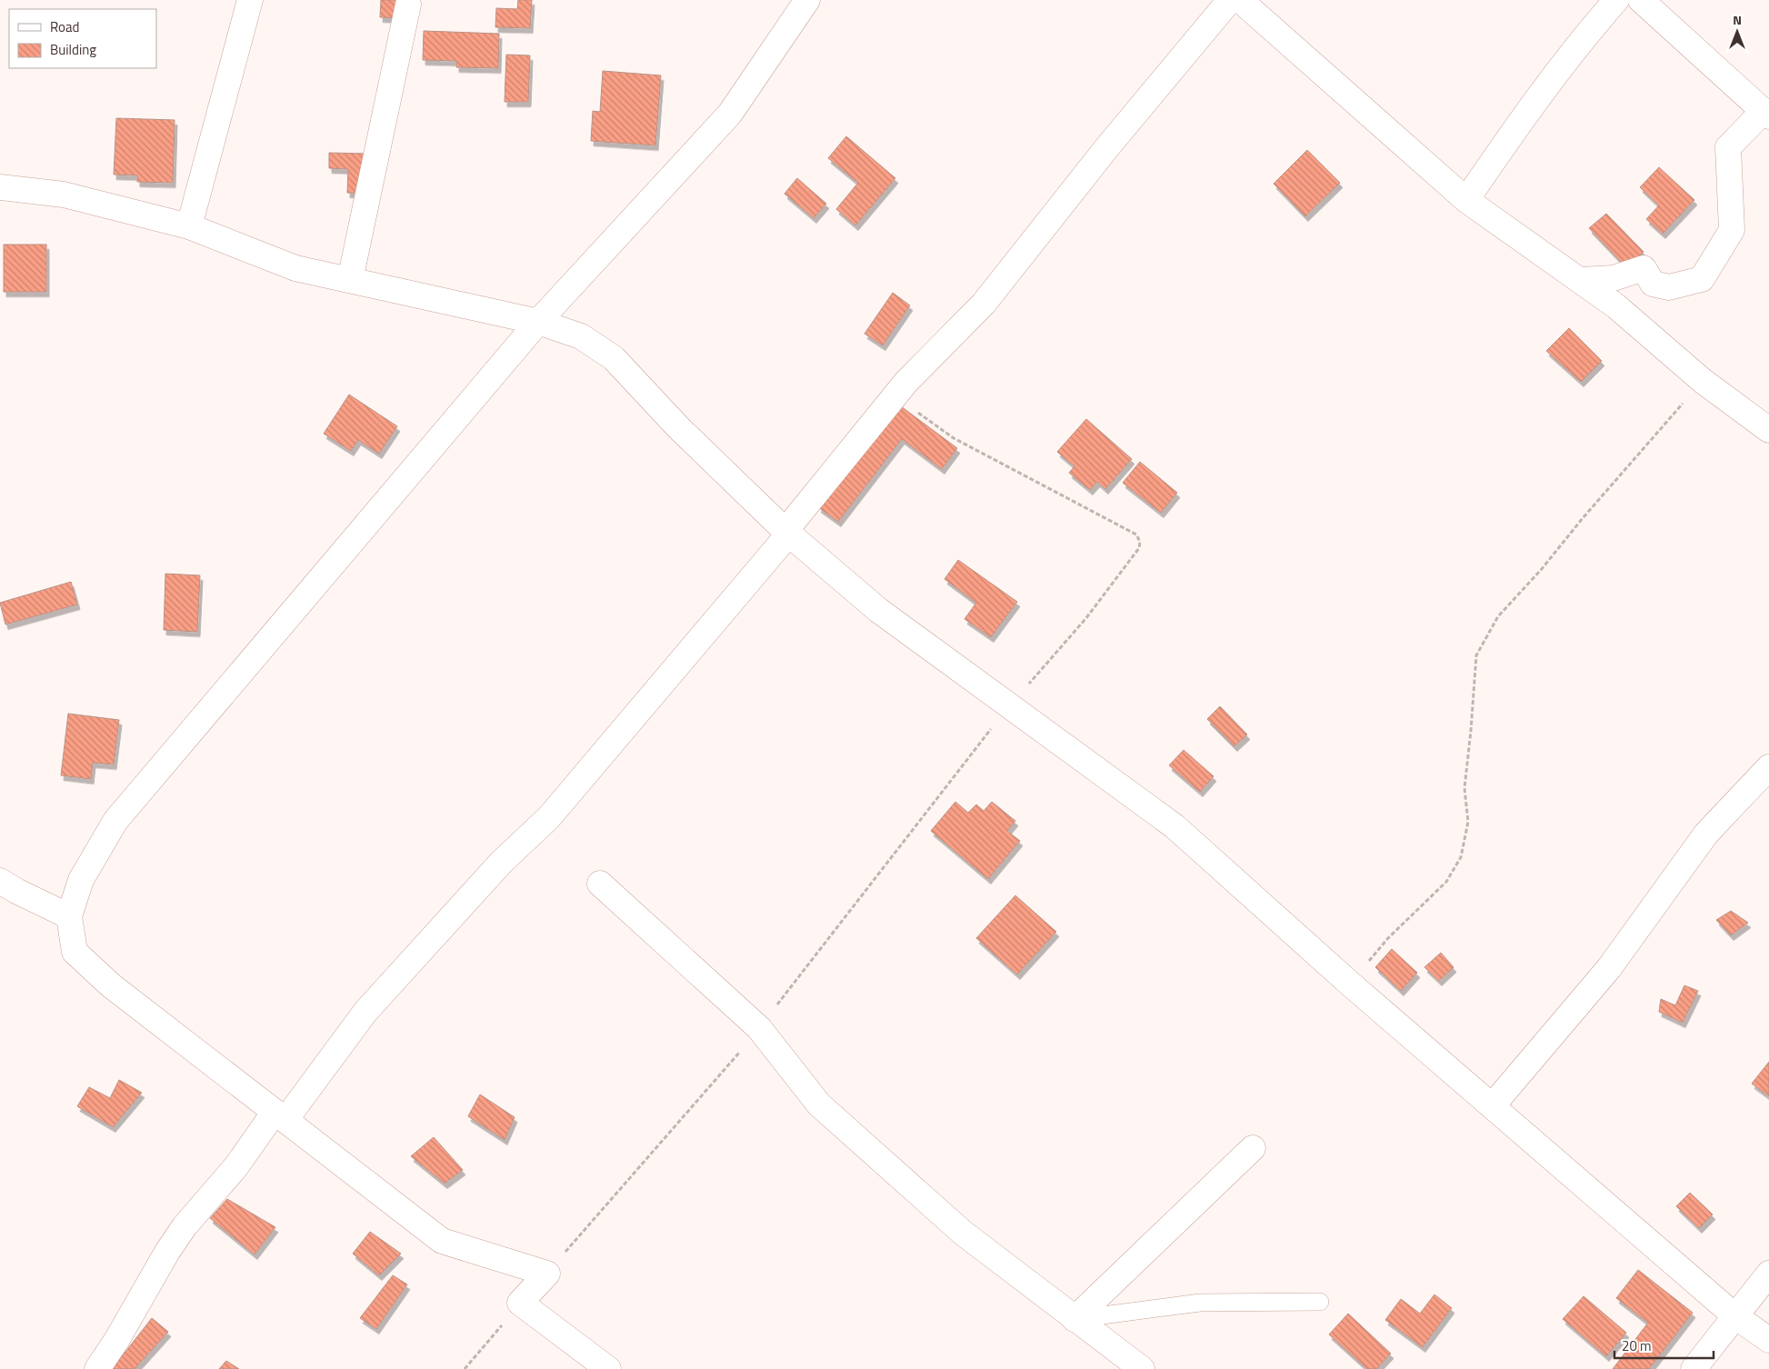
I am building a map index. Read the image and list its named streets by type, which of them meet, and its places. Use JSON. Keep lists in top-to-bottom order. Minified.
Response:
{"legend":["Road","Building"],"scale_bar":"20 m","north":"top"}
